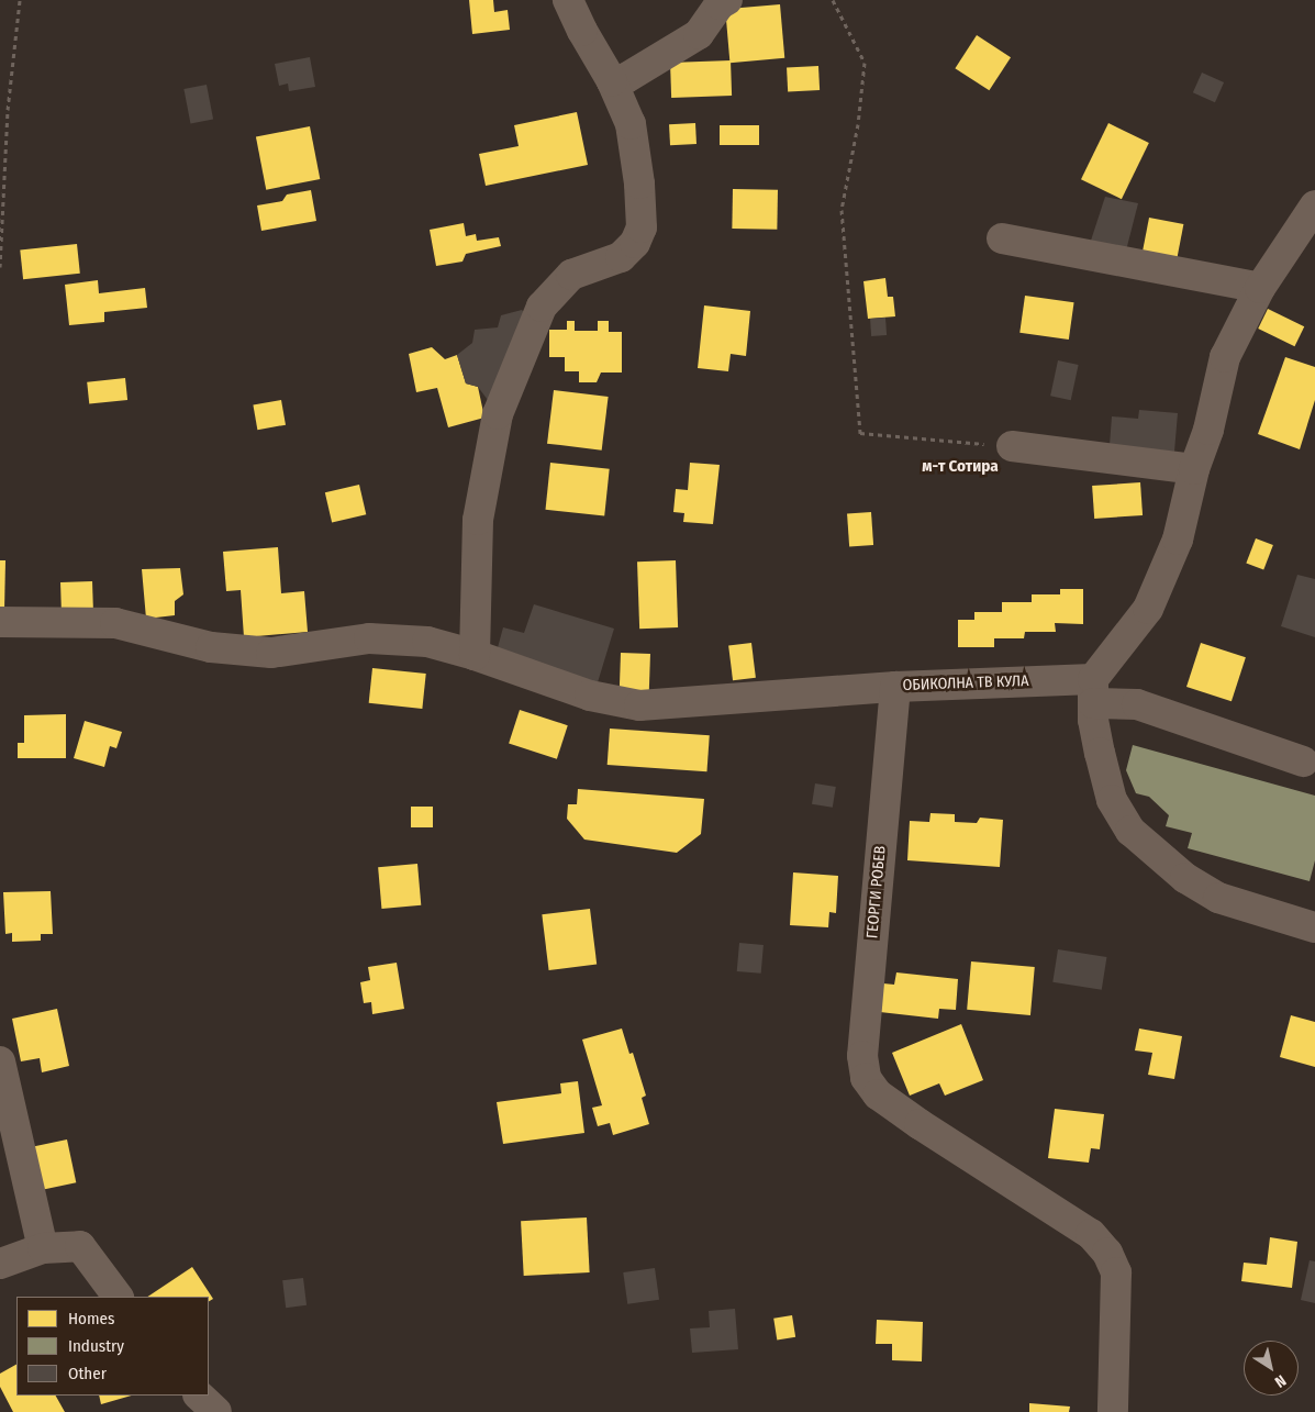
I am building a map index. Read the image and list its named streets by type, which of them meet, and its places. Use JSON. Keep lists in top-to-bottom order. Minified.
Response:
{"streets":{"street":["ОБИКОЛНА ТВ КУЛА","ГЕОРГИ РОБЕВ"]},"crossings":[["ОБИКОЛНА ТВ КУЛА","ГЕОРГИ РОБЕВ"]],"districts":["м-т Сотира"],"legend":["Homes","Industry","Other"],"north":"bottom right"}
